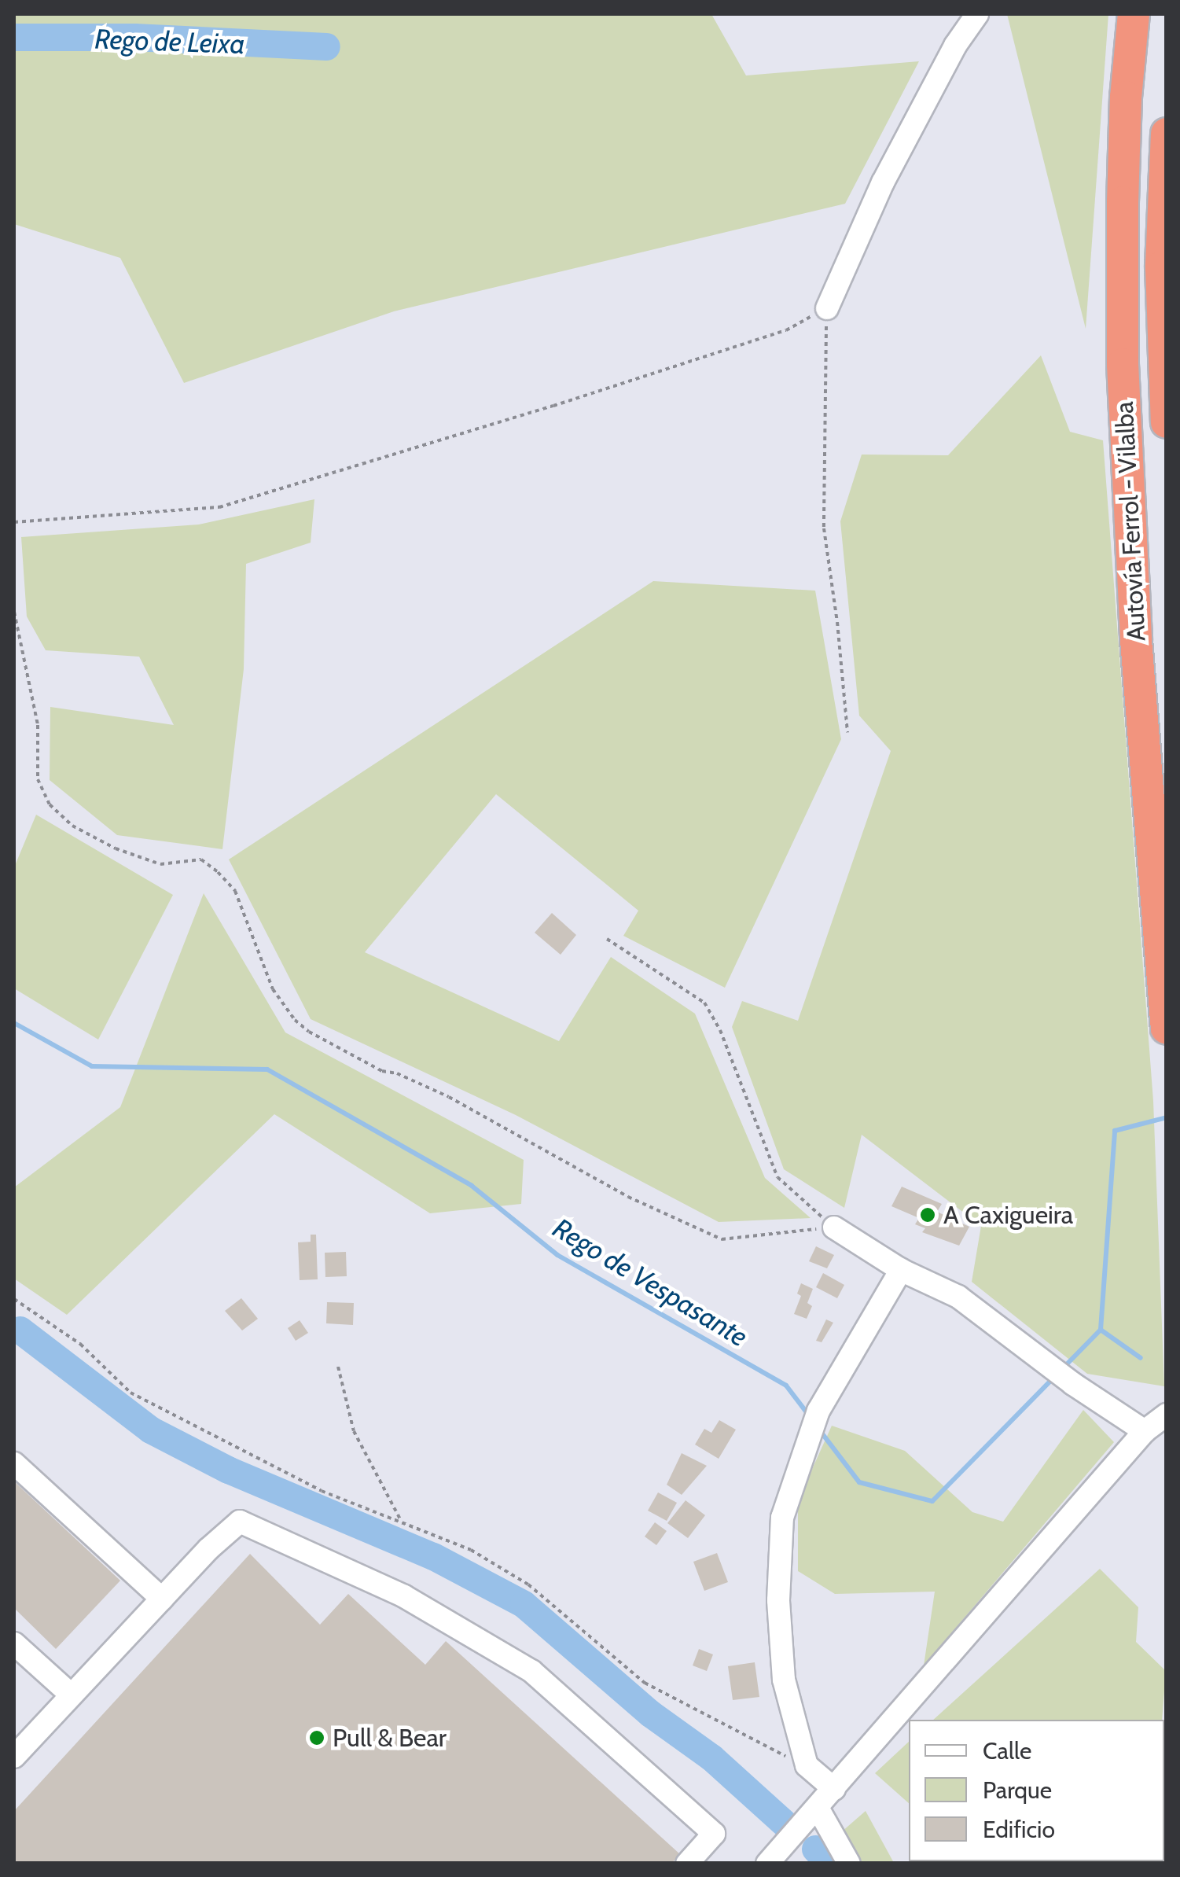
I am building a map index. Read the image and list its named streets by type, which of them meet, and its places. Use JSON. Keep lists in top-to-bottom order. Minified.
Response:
{"streets":{"highway":["Autovía Ferrol - Vilalba"]},"water":["Rego de Leixa","Rego de Vespasante"],"places":["A Caxigueira","Pull & Bear"],"legend":["Calle","Parque","Edificio"]}
